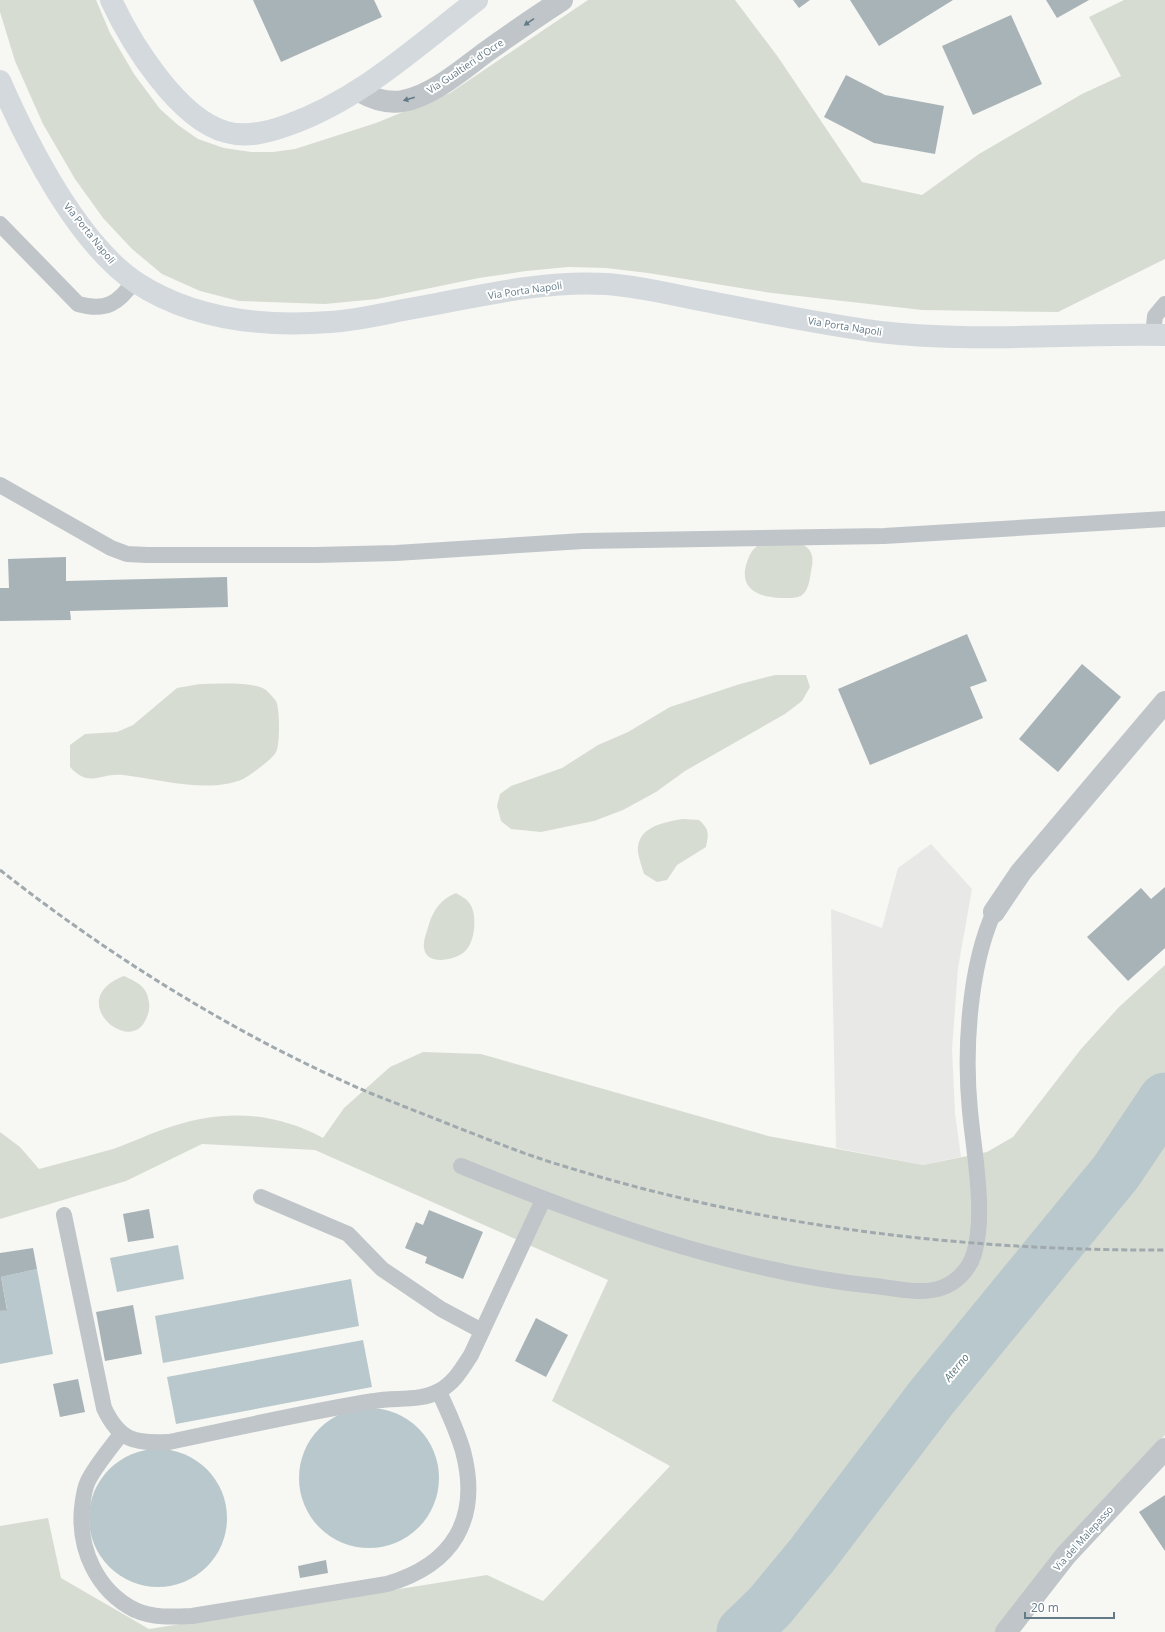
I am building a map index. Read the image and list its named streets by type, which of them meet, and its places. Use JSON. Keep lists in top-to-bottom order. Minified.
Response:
{"streets":{"main road":["Via Porta Napoli"],"street":["Via Gualtieri d'Ocre","Via del Malepasso"]},"one_way":["Via Gualtieri d'Ocre"],"water":["Aterno"],"scale_bar":"20 m"}
